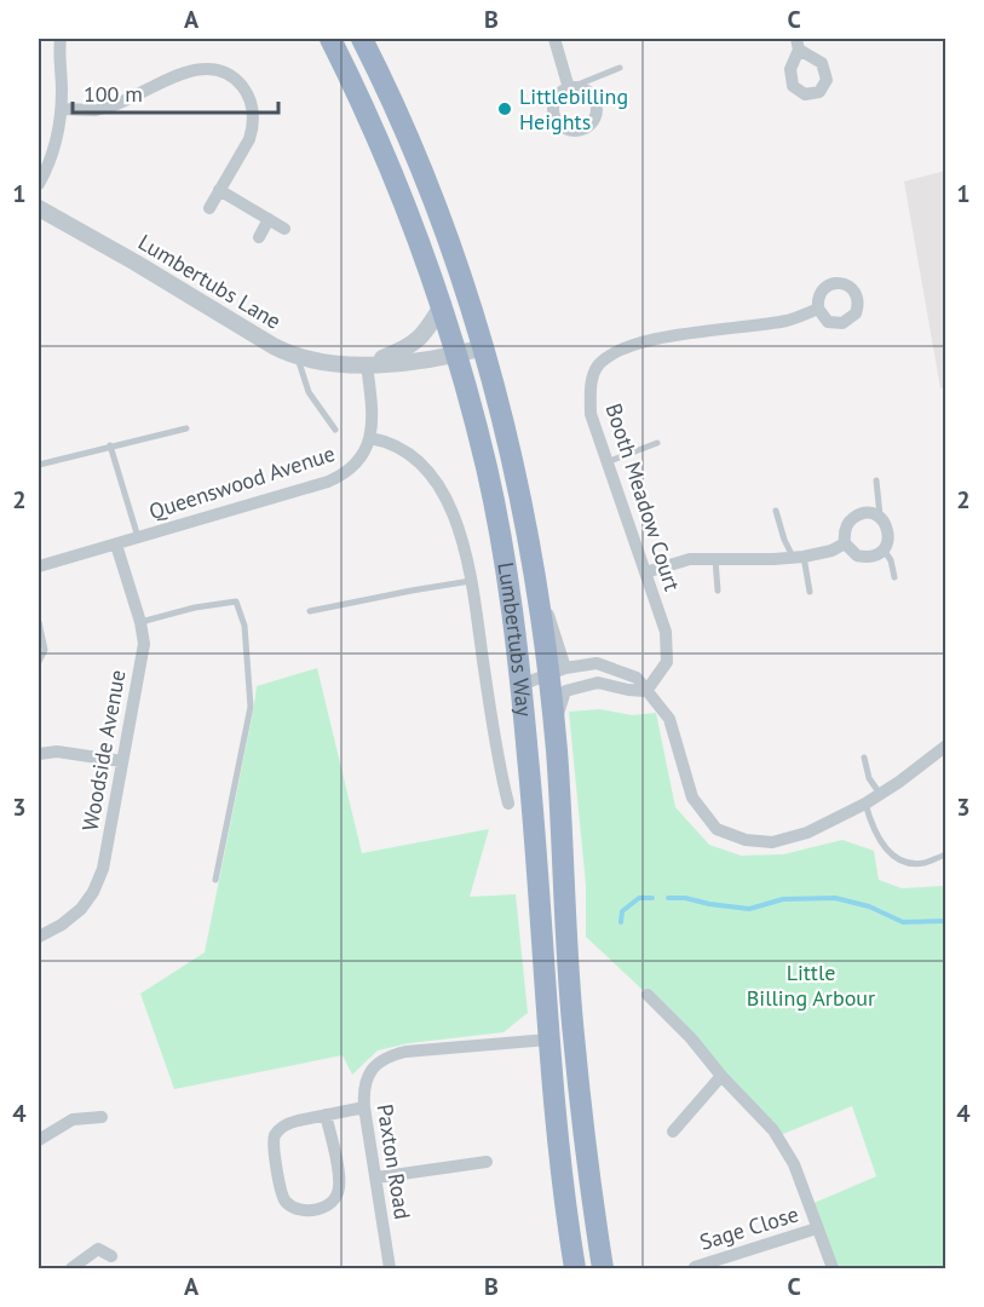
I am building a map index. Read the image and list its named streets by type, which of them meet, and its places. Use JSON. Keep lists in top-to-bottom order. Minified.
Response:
{"streets":{"highway":["Lumbertubs Way"],"street":["Lumbertubs Lane","Queenswood Avenue","Booth Meadow Court","Woodside Avenue","Paxton Road","Sage Close"]},"crossings":[["Lumbertubs Lane","Lumbertubs Way"],["Queenswood Avenue","Lumbertubs Way"],["Queenswood Avenue","Woodside Avenue"],["Lumbertubs Way","Paxton Road"]],"parks":["Little Billing Arbour"],"places":["Littlebilling Heights"],"scale_bar":"100 m","grid":{"columns":["A","B","C"],"rows":["1","2","3","4"]}}
